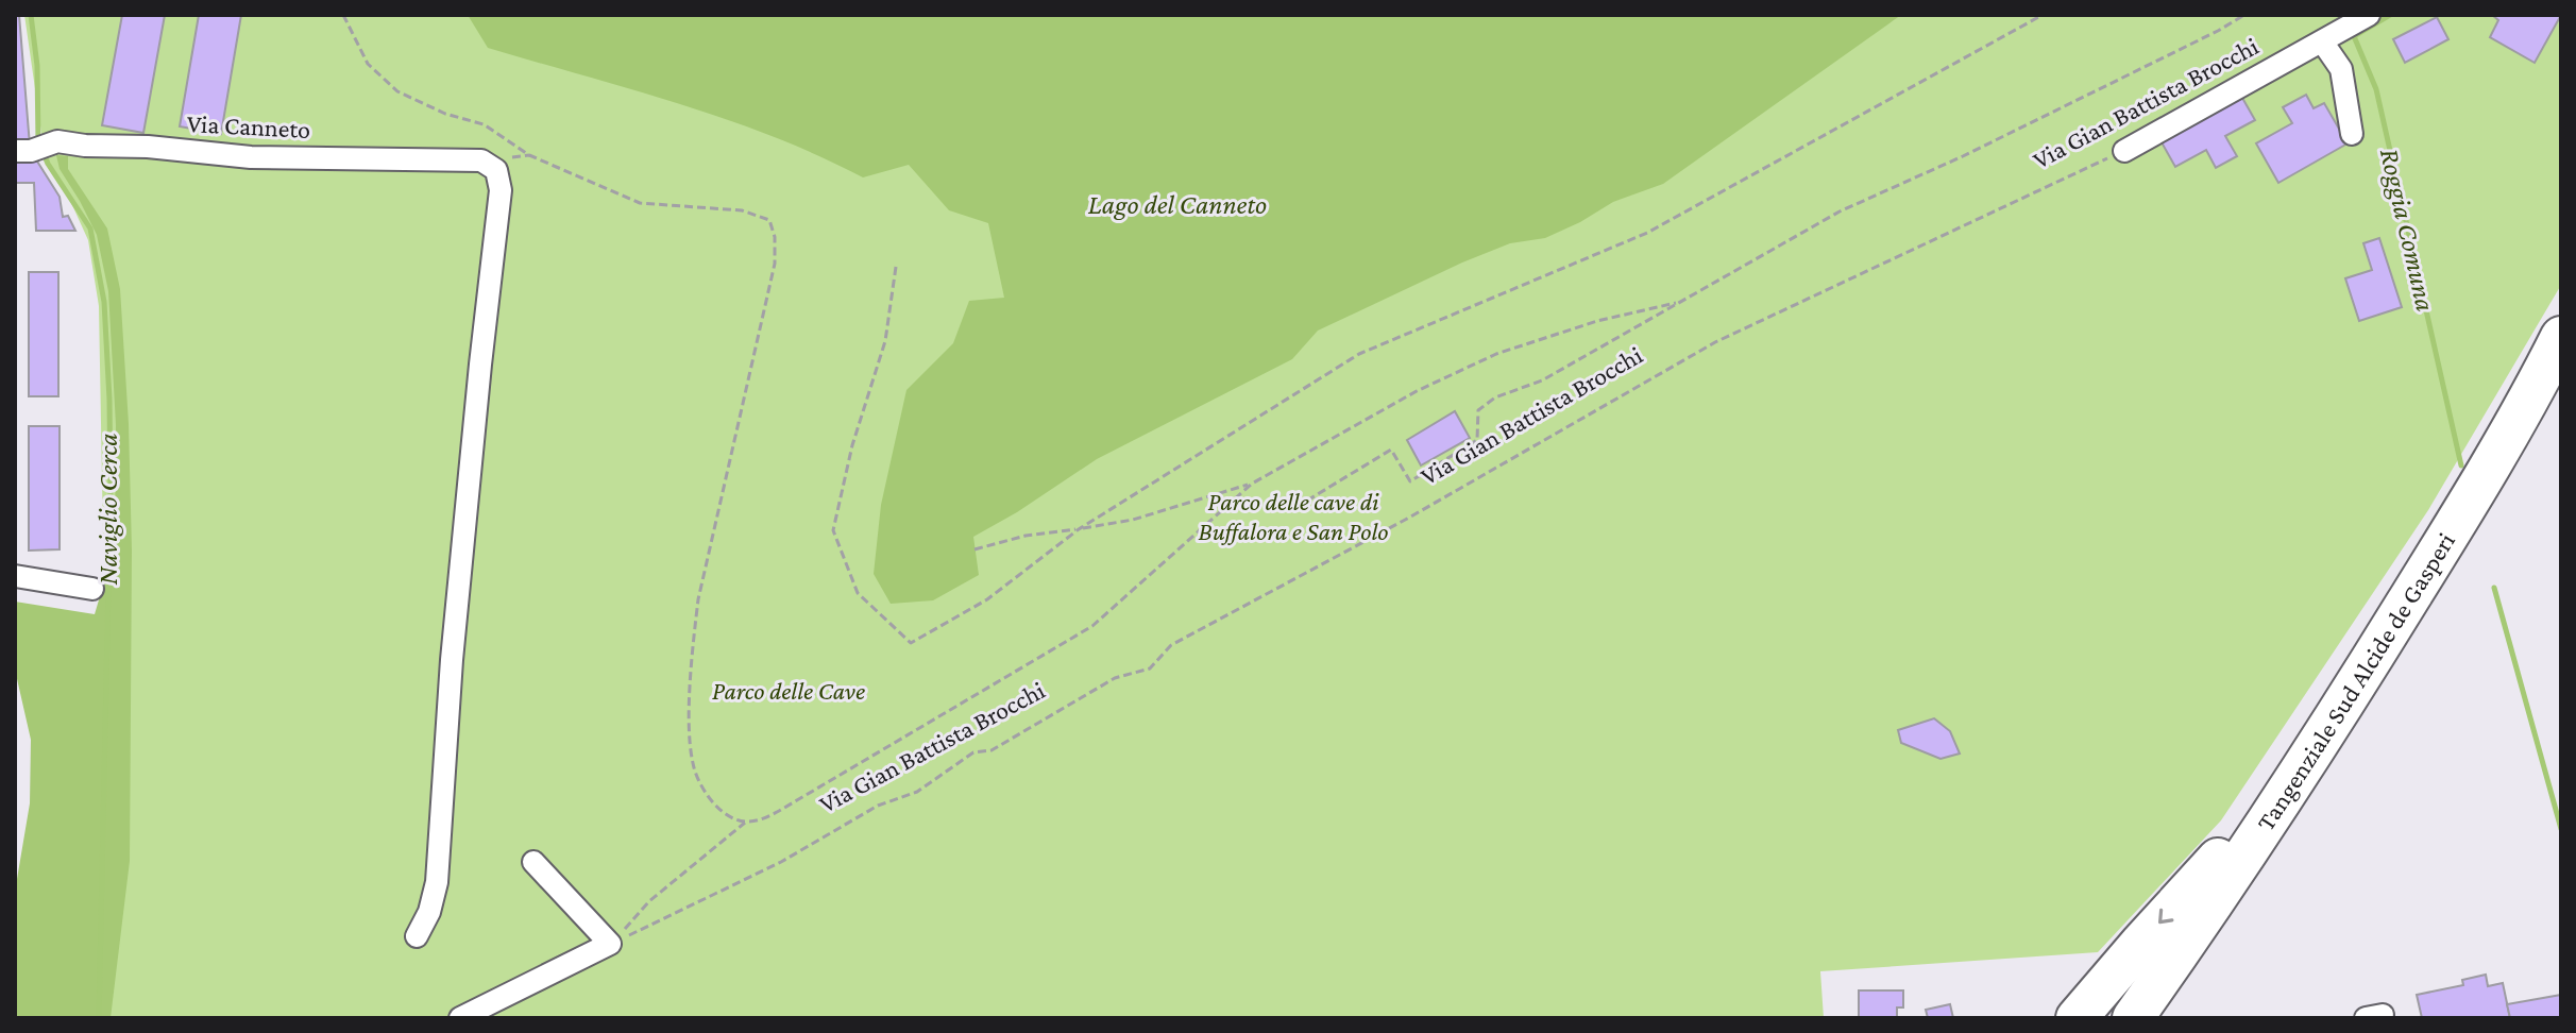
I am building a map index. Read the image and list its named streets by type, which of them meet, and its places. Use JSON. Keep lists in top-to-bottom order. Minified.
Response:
{"streets":{"highway":["Tangenziale Sud Alcide de Gasperi"],"street":["Via Gian Battista Brocchi","Via Canneto"]},"water":["Lago del Canneto","Roggia Comuna","Naviglio Cerca"],"parks":["Parco delle cave di Buffalora e San Polo","Parco delle Cave"]}
